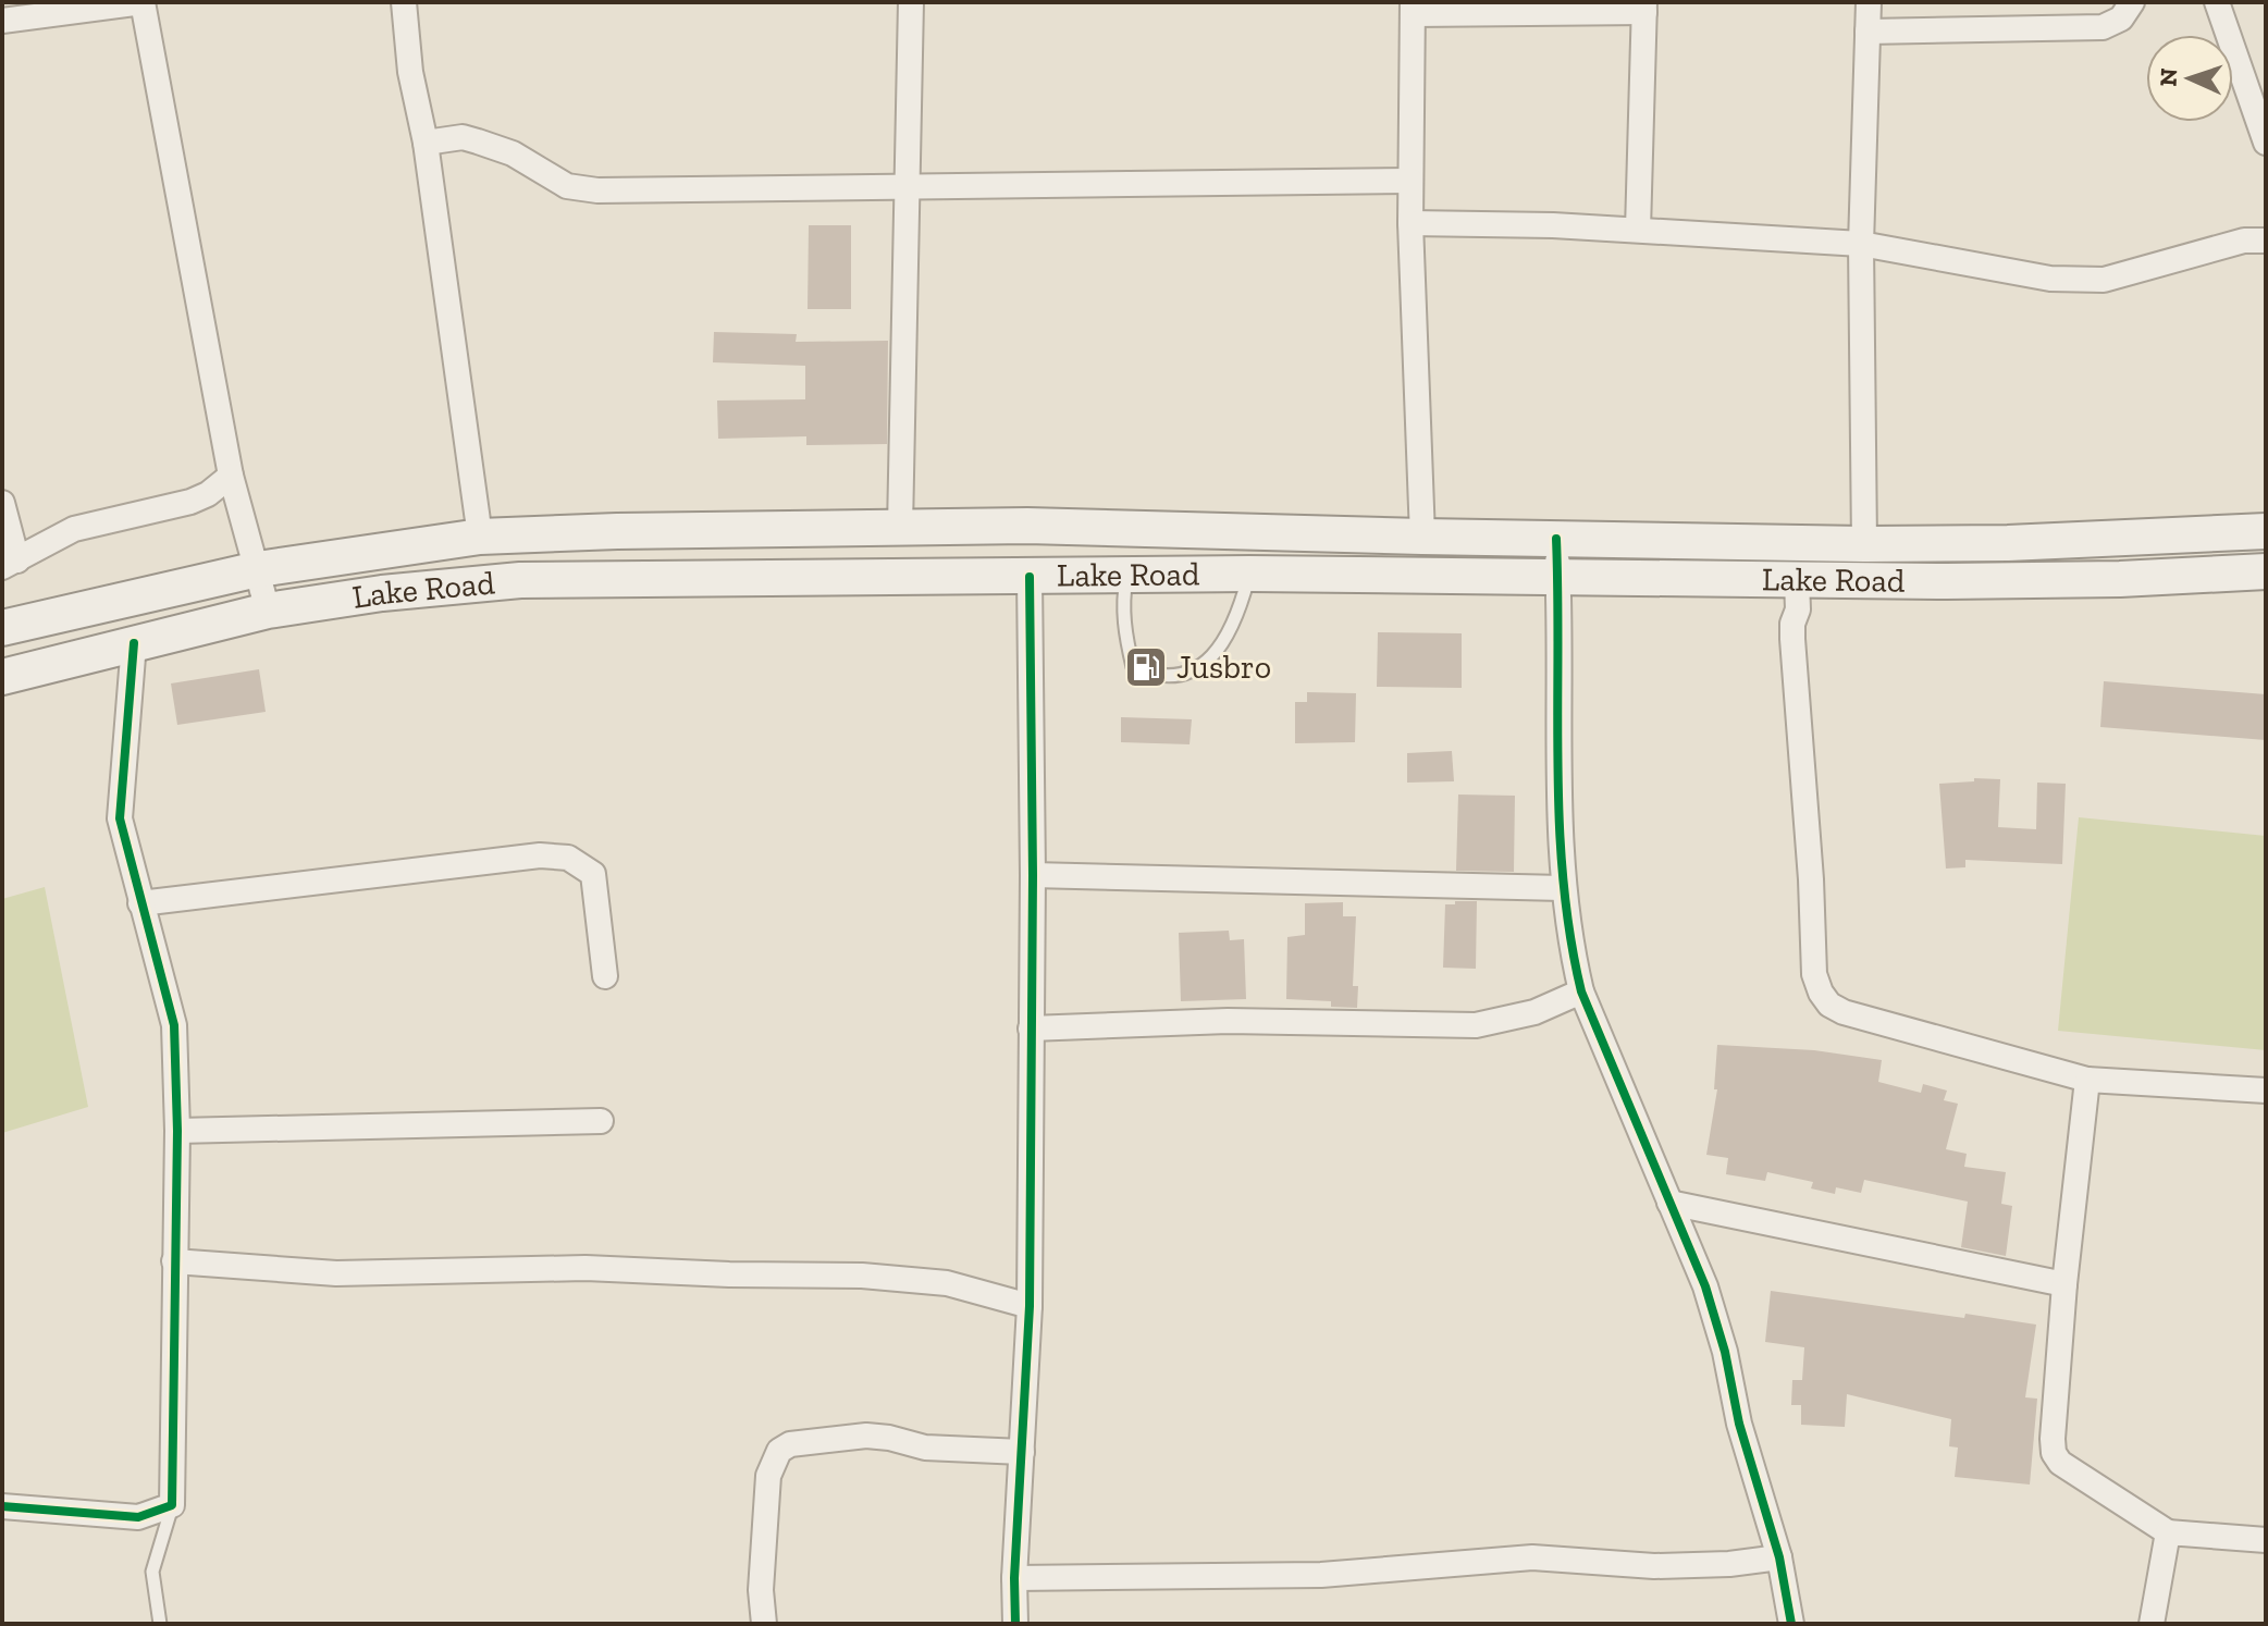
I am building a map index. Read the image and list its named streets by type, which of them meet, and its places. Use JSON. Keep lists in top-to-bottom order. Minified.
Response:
{"streets":{"main road":["Lake Road"]},"places":{"fuel station":["Jusbro"]},"north":"left"}
